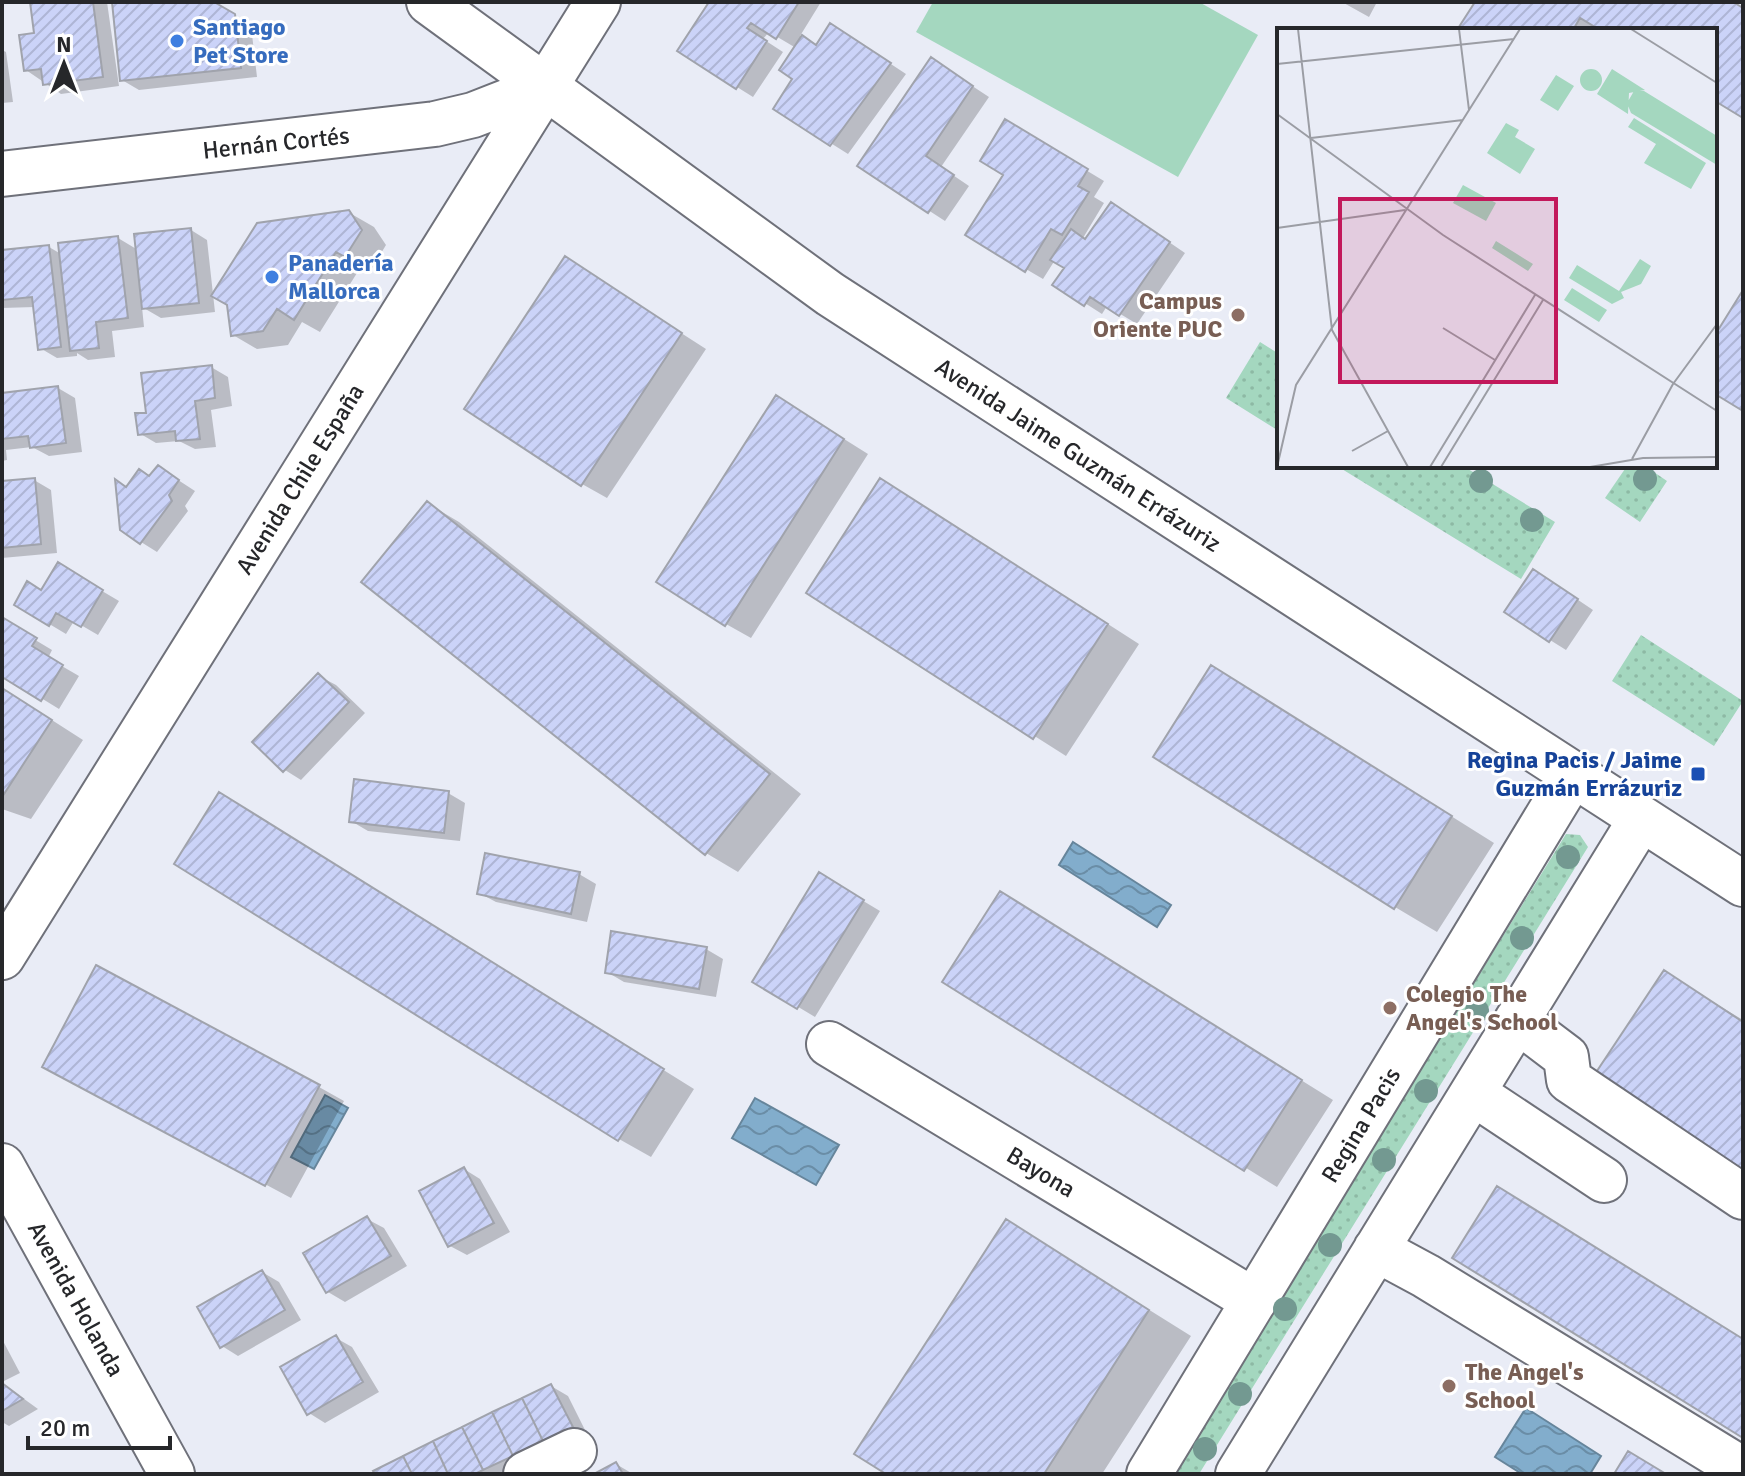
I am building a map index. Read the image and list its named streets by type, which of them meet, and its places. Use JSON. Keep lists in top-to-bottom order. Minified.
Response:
{"streets":{"street":["Hernán Cortés","Avenida Jaime Guzmán Errázuriz","Avenida Chile España","Regina Pacis","Bayona","Avenida Holanda"]},"crossings":[["Hernán Cortés","Avenida Jaime Guzmán Errázuriz"],["Hernán Cortés","Avenida Chile España"],["Avenida Jaime Guzmán Errázuriz","Avenida Chile España"],["Avenida Jaime Guzmán Errázuriz","Regina Pacis"],["Regina Pacis","Bayona"]],"places":{"other":["Santiago Pet Store","Panadería Mallorca","Campus Oriente PUC","Colegio The Angel's School","The Angel's School"],"transit":["Regina Pacis / Jaime Guzmán Errázuriz"]},"scale_bar":"20 m","north":"top"}
